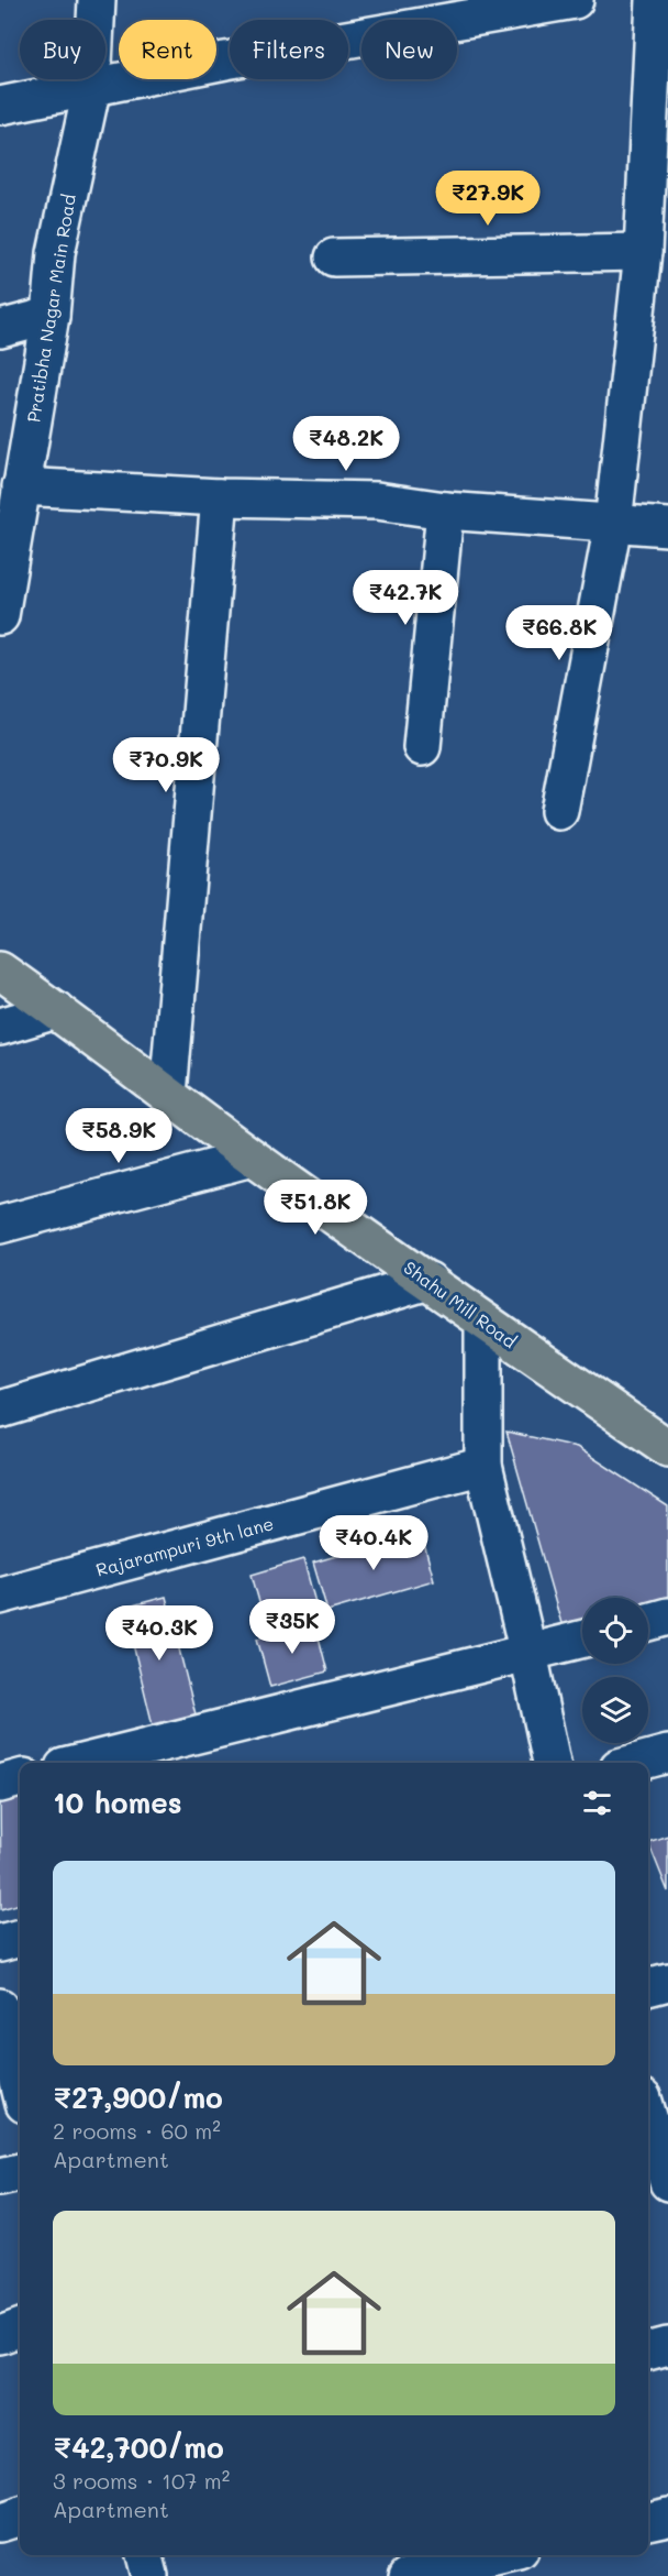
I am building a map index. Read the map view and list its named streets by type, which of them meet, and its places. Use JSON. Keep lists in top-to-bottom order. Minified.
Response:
{"streets":{"main road":["Shahu Mill Road"],"street":["Pratibha Nagar Main Road","Rajarampuri 9th lane"]},"page":{"chip":["Buy","Rent","Filters","New"],"price":["₹27.9K","₹48.2K","₹42.7K","₹66.8K","₹70.9K","₹58.9K","₹51.8K","₹40.4K","₹35K","₹40.3K"],"heading":"10 homes","list":[{"name":"₹27,900/mo","note":"2 rooms · 60 m² · Apartment"},{"name":"₹42,700/mo","note":"3 rooms · 107 m² · Apartment"}]}}
